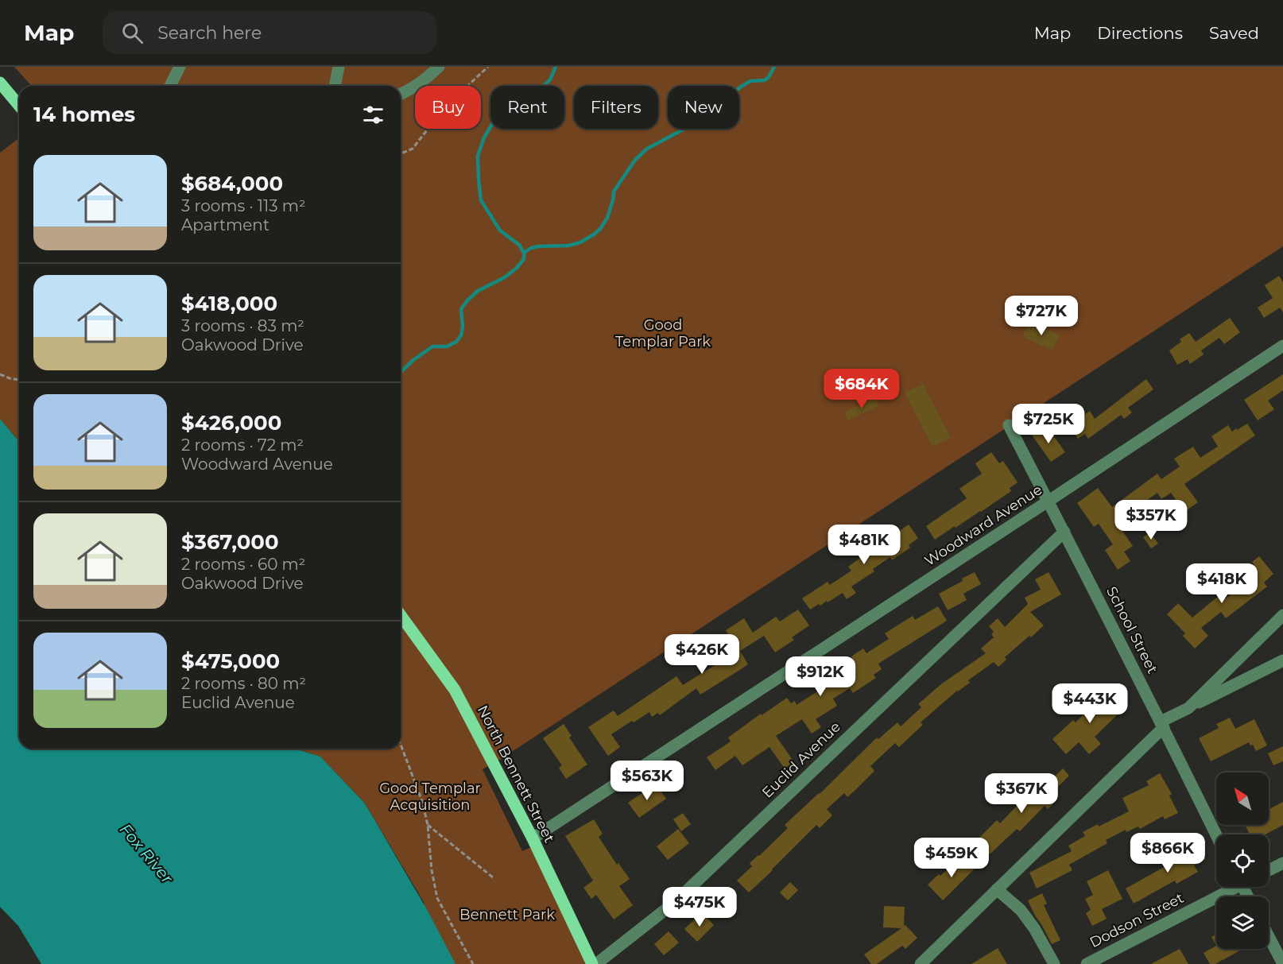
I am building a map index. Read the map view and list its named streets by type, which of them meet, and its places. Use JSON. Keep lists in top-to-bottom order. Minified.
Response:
{"streets":{"main road":["North Bennett Street"],"street":["Woodward Avenue","School Street","Euclid Avenue","Dodson Street"]},"crossings":[["Woodward Avenue","School Street"],["Woodward Avenue","North Bennett Street"],["School Street","Euclid Avenue"],["Euclid Avenue","North Bennett Street"]],"water":["Fox River"],"parks":["Good Templar Park","Good Templar Acquisition","Bennett Park"],"north":"top left","page":{"header":"Map","search":"Search here","nav":["Map","Directions","Saved"],"chip":["Buy","Rent","Filters","New"],"heading":"14 homes","list":[{"name":"$684,000","note":"3 rooms · 113 m² · Apartment"},{"name":"$418,000","note":"3 rooms · 83 m² · Oakwood Drive"},{"name":"$426,000","note":"2 rooms · 72 m² · Woodward Avenue"},{"name":"$367,000","note":"2 rooms · 60 m² · Oakwood Drive"},{"name":"$475,000","note":"2 rooms · 80 m² · Euclid Avenue"}],"price":["$727K","$684K","$725K","$357K","$481K","$418K","$426K","$912K","$443K","$563K","$367K","$866K","$459K","$475K"]}}
